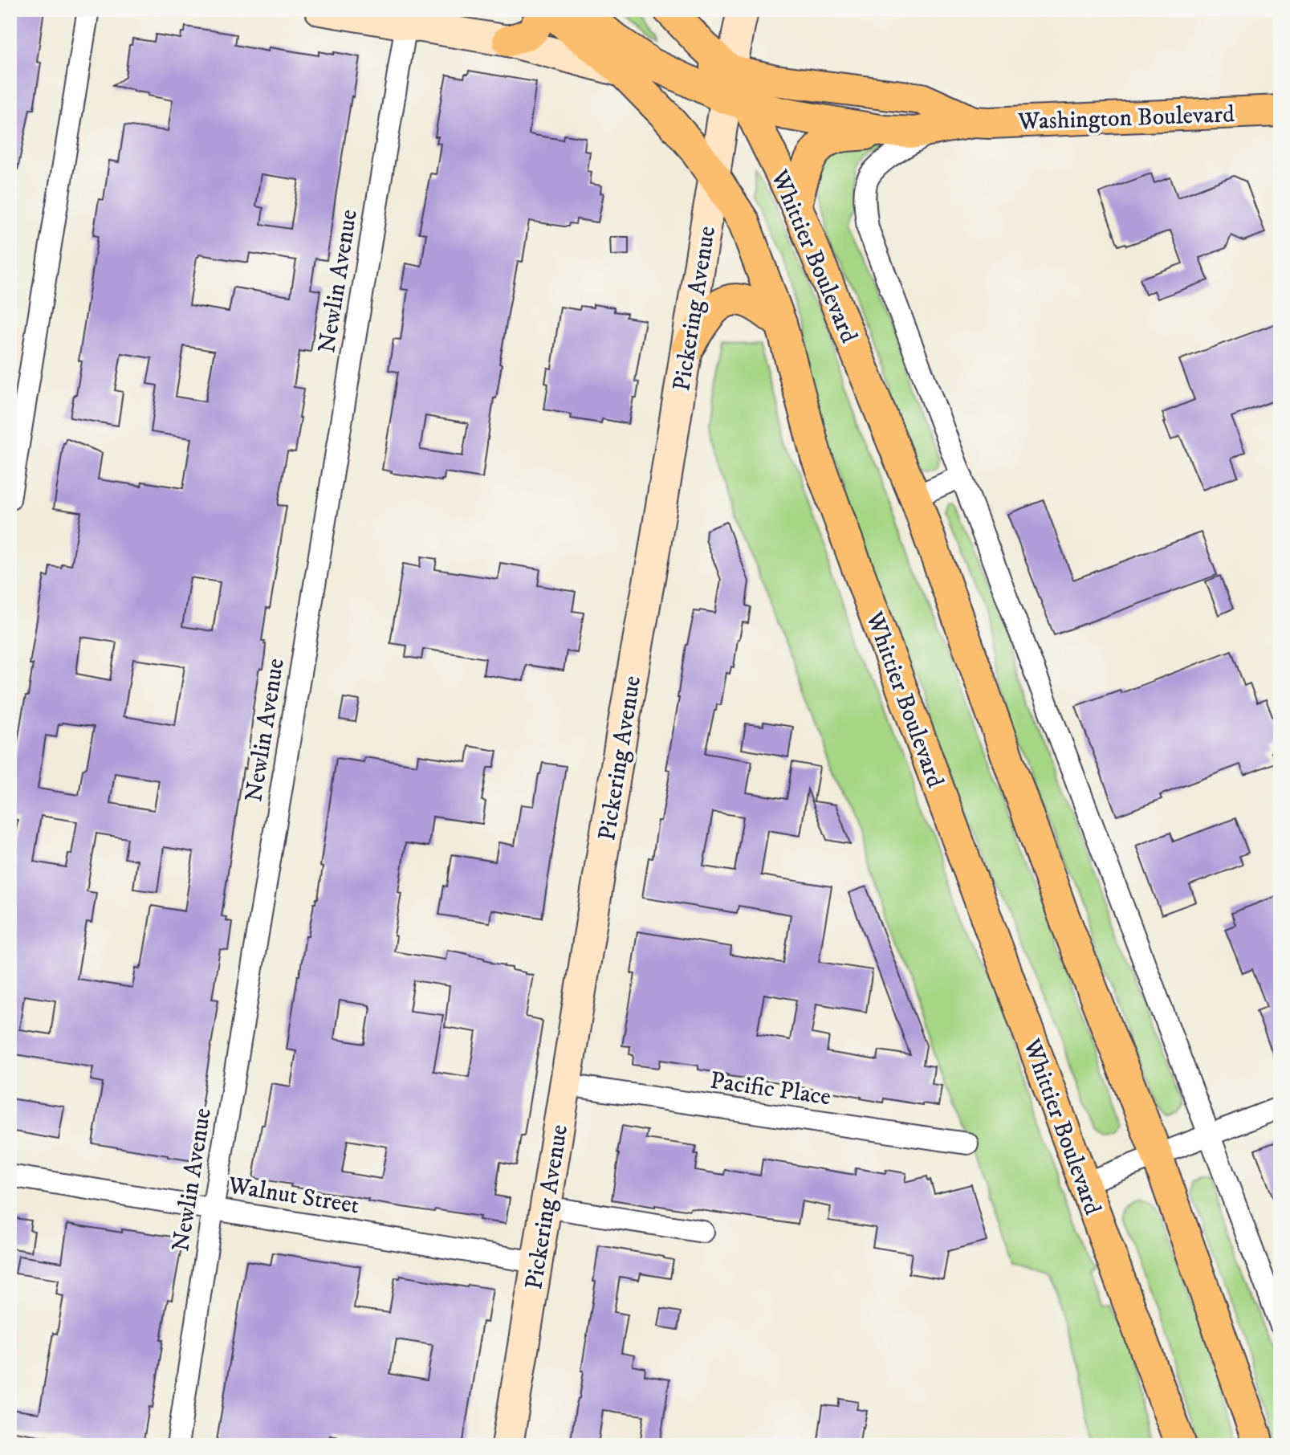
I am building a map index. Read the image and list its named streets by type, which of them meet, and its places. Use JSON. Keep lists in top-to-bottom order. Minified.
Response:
{"streets":{"main road":["Washington Boulevard","Whittier Boulevard"],"street":["Newlin Avenue","Pickering Avenue","Pacific Place","Walnut Street"]},"crossings":[["Washington Boulevard","Whittier Boulevard"],["Washington Boulevard","Pickering Avenue"],["Whittier Boulevard","Pickering Avenue"],["Newlin Avenue","Walnut Street"],["Pickering Avenue","Pacific Place"],["Pickering Avenue","Walnut Street"]]}
